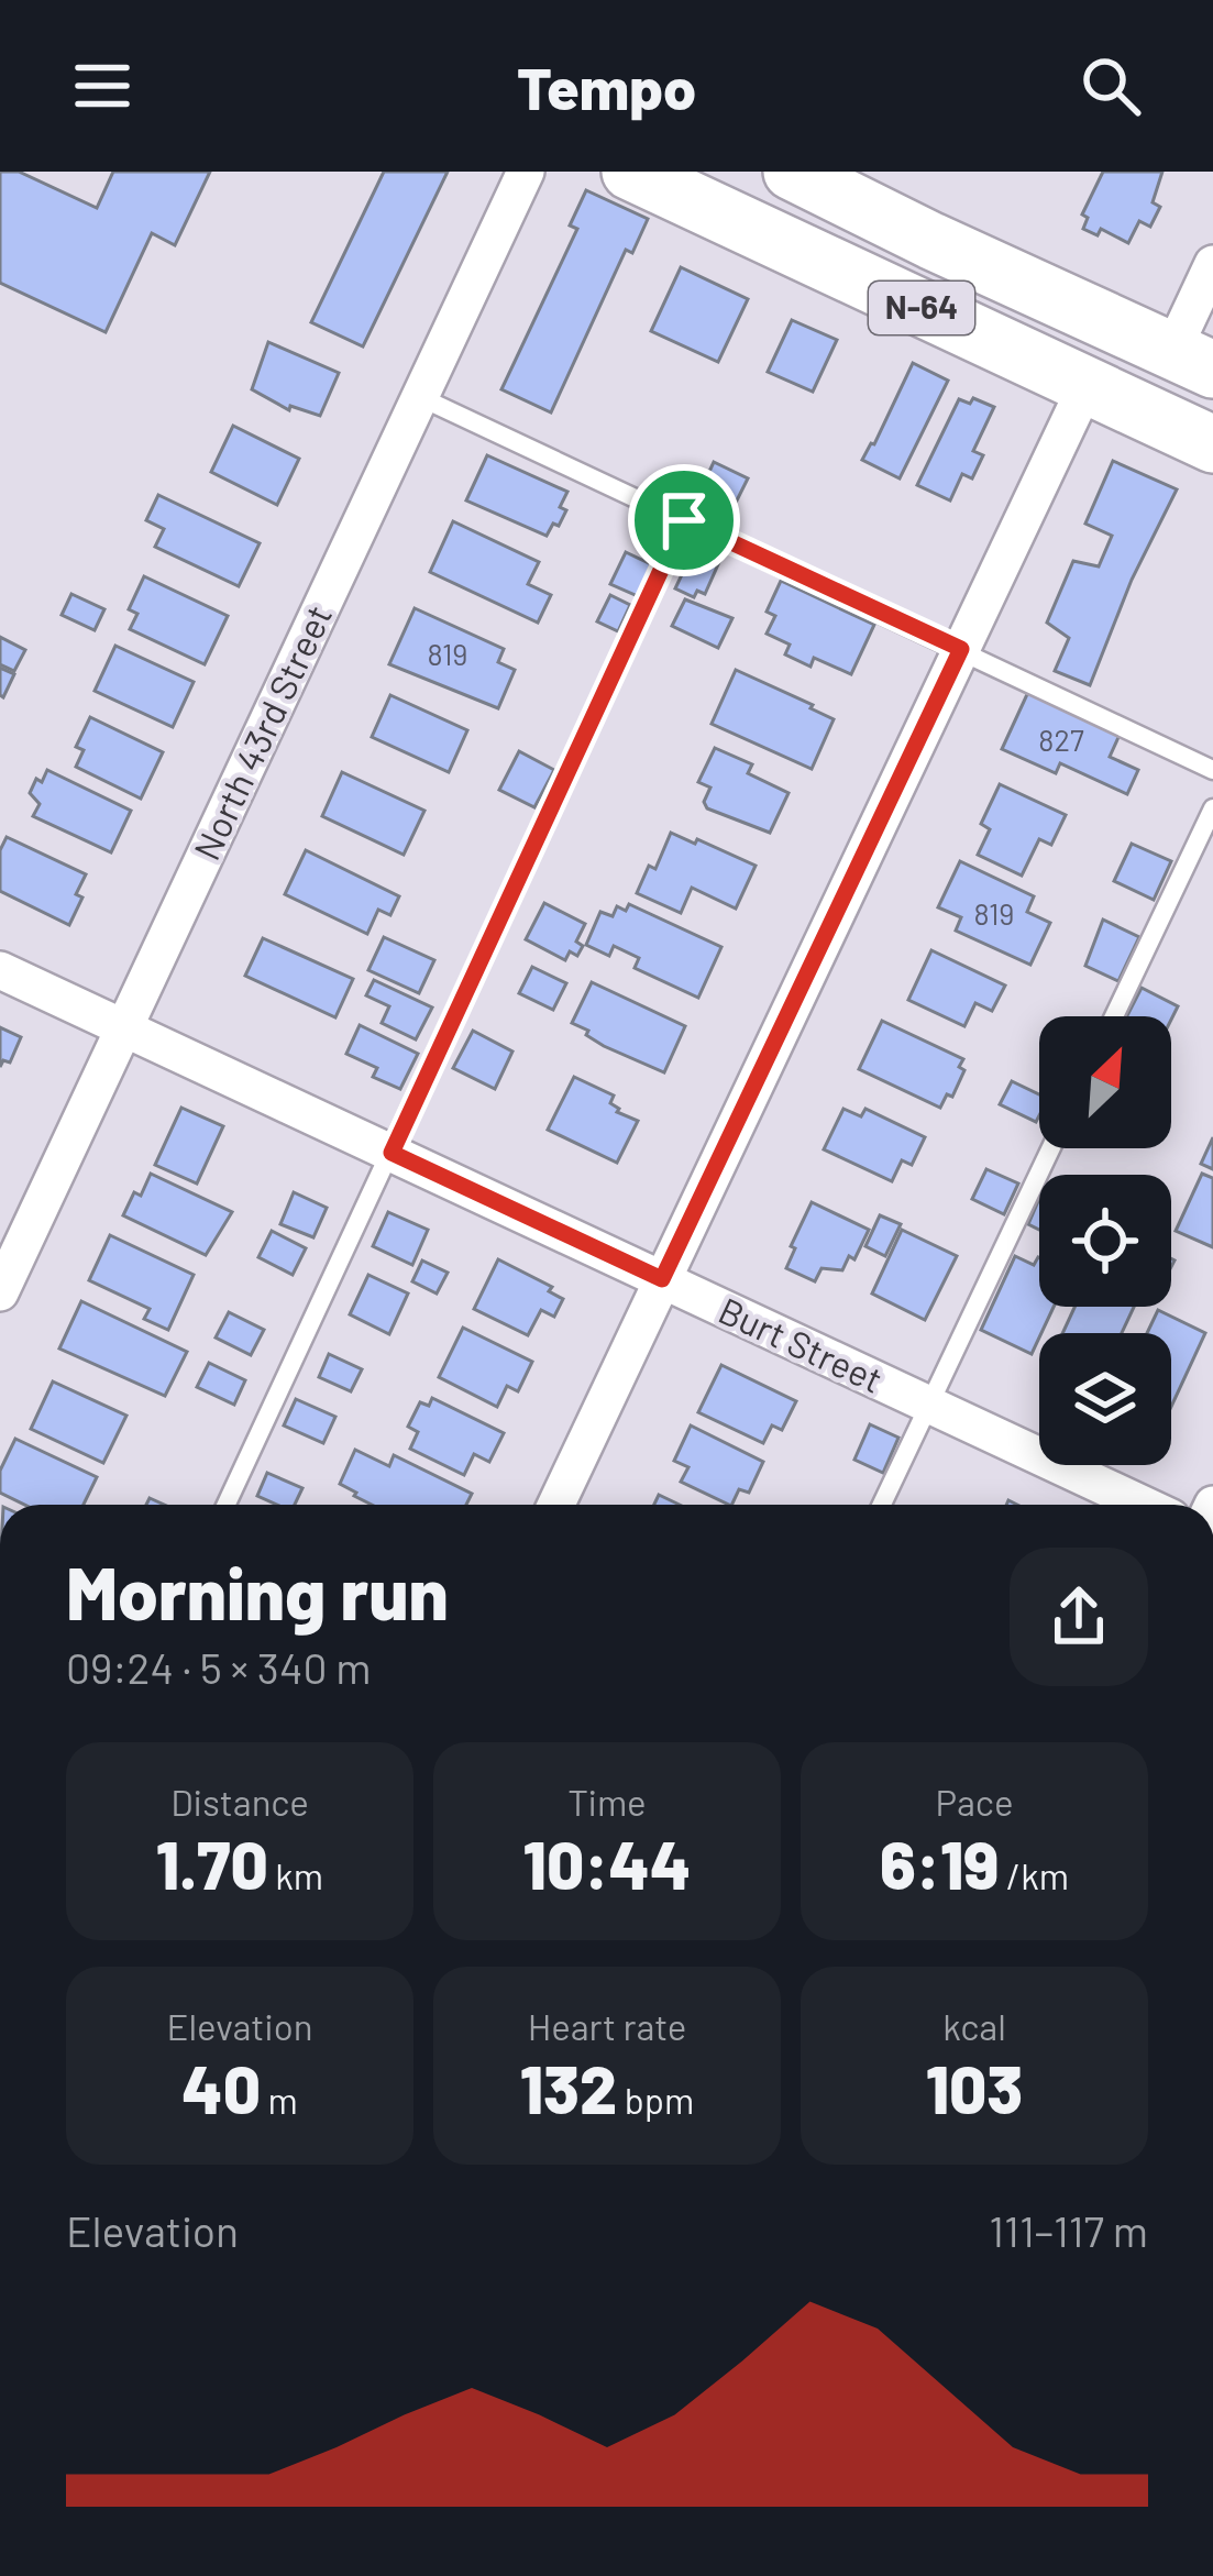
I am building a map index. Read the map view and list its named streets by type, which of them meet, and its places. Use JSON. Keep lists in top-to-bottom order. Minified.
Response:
{"streets":{"main road":["N-64"],"street":["North 43rd Street","Burt Street"]},"crossings":[["North 43rd Street","Burt Street"]],"house_numbers":["819","827","819"],"north":"top right","page":{"header":"Tempo","heading":["Morning run","09:24 · 5 × 340 m"],"stats":[["Distance","1.70 km"],["Time","10:44"],["Pace","6:19 /km"],["Elevation","40 m"],["Heart rate","132 bpm"],["kcal","103"]],"chart":["Elevation","111–117 m"]}}
